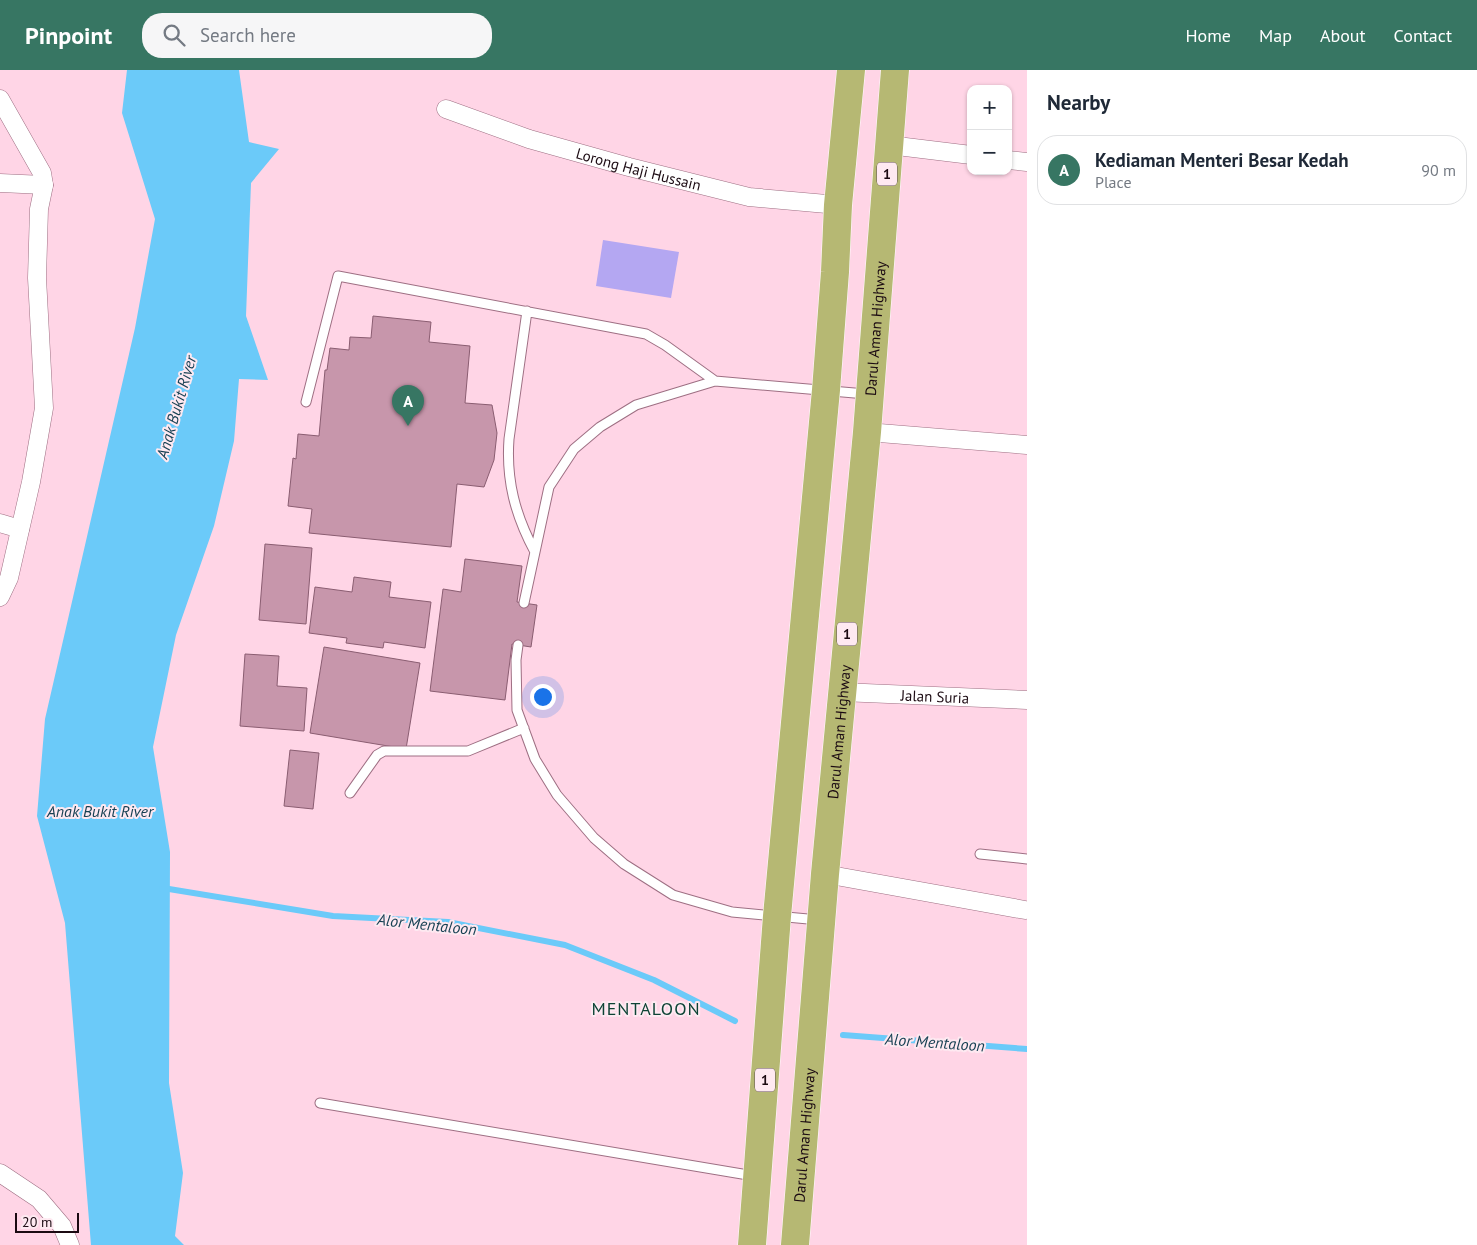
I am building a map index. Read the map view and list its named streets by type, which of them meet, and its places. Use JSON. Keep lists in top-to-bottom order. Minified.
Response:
{"streets":{"highway":["1","Darul Aman Highway"],"street":["Lorong Haji Hussain","Jalan Suria"]},"crossings":[["Lorong Haji Hussain","1"],["Darul Aman Highway","Jalan Suria"]],"districts":["MENTALOON"],"water":["Anak Bukit River","Alor Mentaloon"],"scale_bar":"20 m","page":{"header":"Pinpoint","search":"Search here","nav":["Home","Map","About","Contact"],"heading":"Nearby","map_buttons":["+","−"],"list":[{"mark":"A","name":"Kediaman Menteri Besar Kedah","note":"Place","value":"90 m"}],"pins":"A","scale":"20 m"}}
